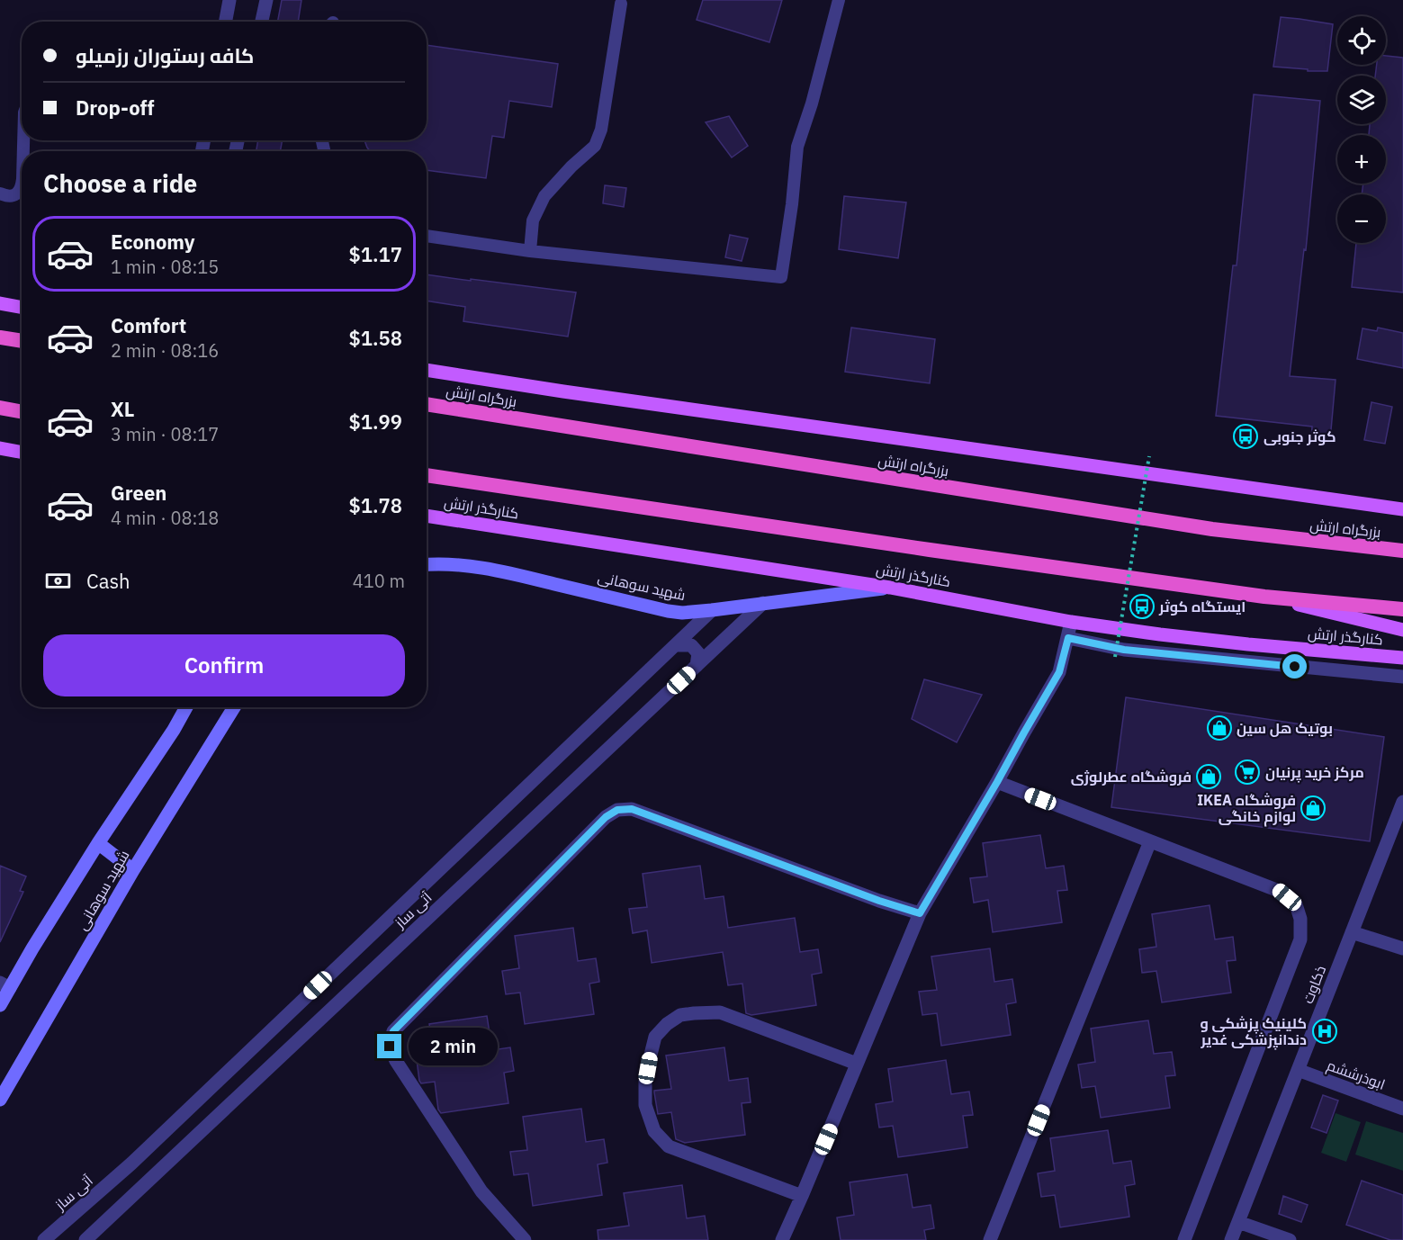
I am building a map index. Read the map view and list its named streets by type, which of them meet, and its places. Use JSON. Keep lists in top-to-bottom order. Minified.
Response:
{"streets":{"highway":["بزرگراه ارتش"],"main road":["کنارگذر ارتش","شهید سوهانی"],"street":["آتی ساز","ذکاوت","ابوذرششم"]},"crossings":[["کنارگذر ارتش","شهید سوهانی"],["شهید سوهانی","آتی ساز"],["ذکاوت","ابوذرششم"]],"places":{"bus stop":["کوثر جنوبی","ایستگاه کوثر"],"shop":["بوتیک هل سین","فروشگاه عطرلوژی","IKEA فروشگاه لوازم خانگی"],"supermarket":["مرکز خرید پرنیان"],"hospital":["کلینیک پزشکی و دندانپزشکی غدیر"]},"page":{"map_buttons":["+","−"],"banner":["کافه رستوران رزمیلو","Drop-off"],"heading":"Choose a ride","list":[{"name":"Economy","note":"1 min · 08:15","value":"$1.17"},{"name":"Comfort","note":"2 min · 08:16","value":"$1.58"},{"name":"XL","note":"3 min · 08:17","value":"$1.99"},{"name":"Green","note":"4 min · 08:18","value":"$1.78"}],"pay":["Cash","410 m"],"buttons":"Confirm","bubble":"2 min"}}
